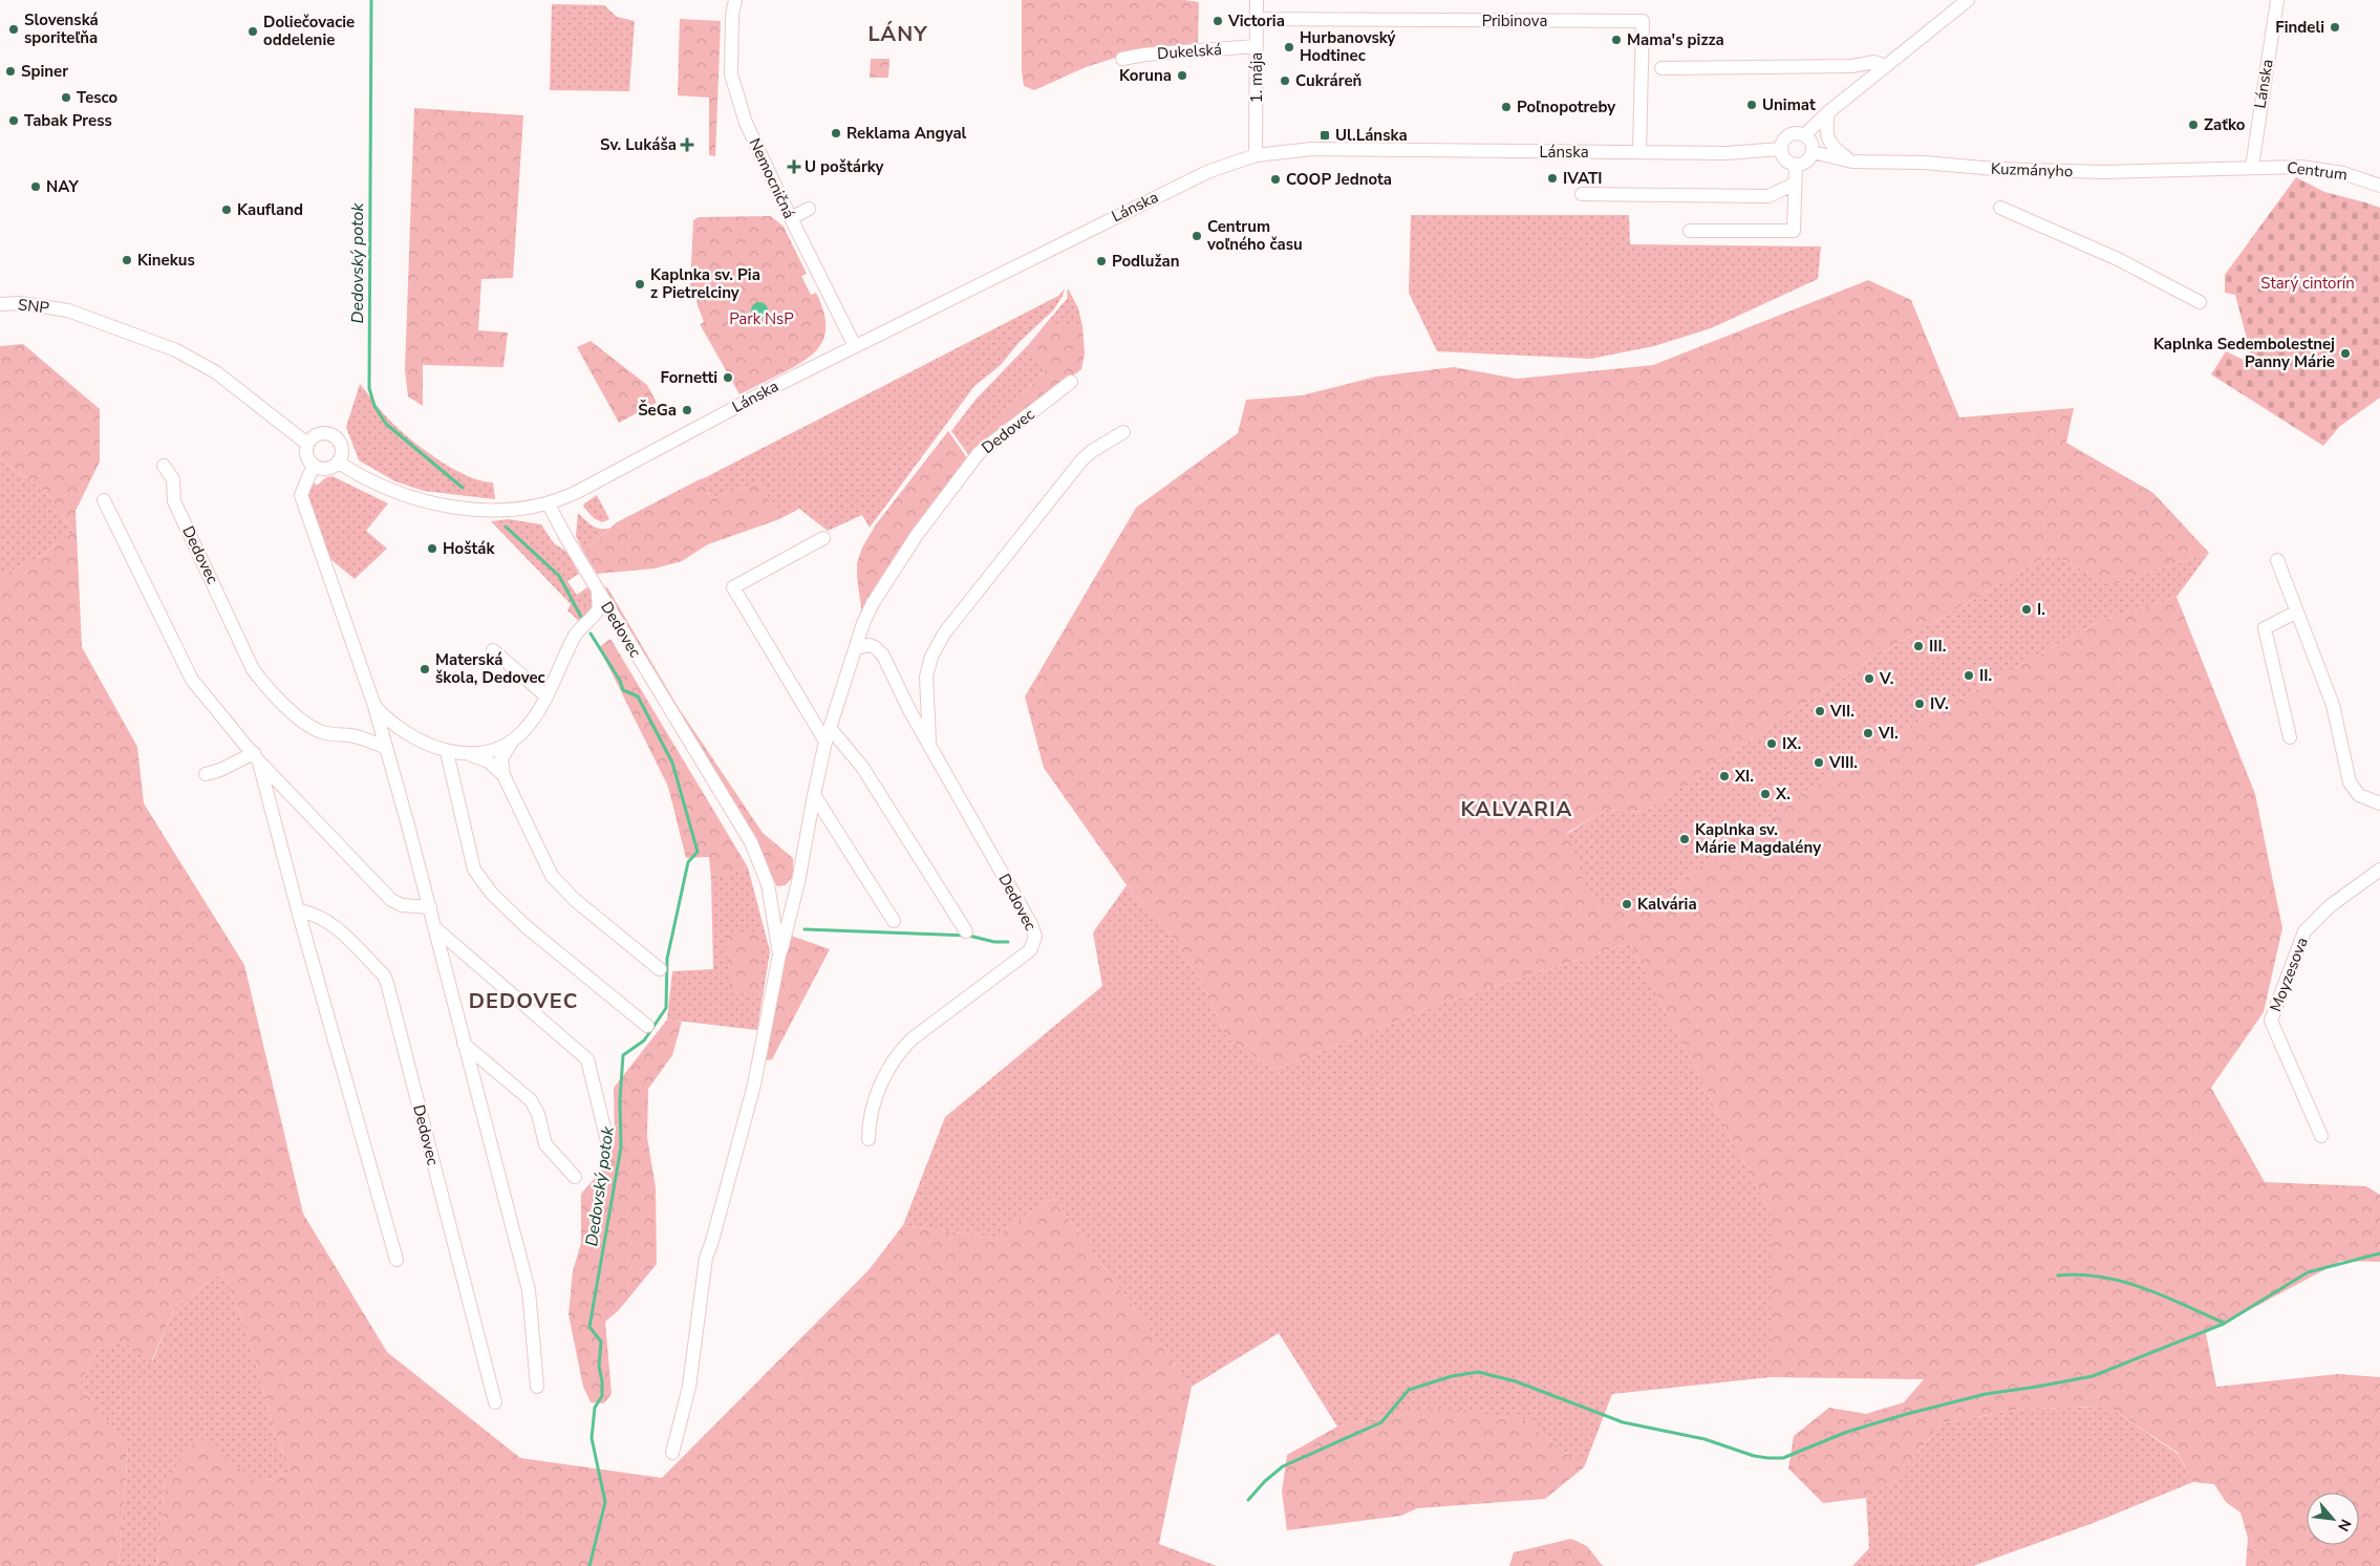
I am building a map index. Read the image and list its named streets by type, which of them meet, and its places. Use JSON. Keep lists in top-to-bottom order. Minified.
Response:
{"streets":{"street":["Pribinova","Dukelská","1. mája","Lánska","Kuzmányho","Centrum","Nemocničná","SNP","Dedovec","Moyzesova"]},"crossings":[["Pribinova","1. mája"],["Pribinova","Lánska"],["Dukelská","1. mája"],["1. mája","Lánska"],["Lánska","Kuzmányho"],["Lánska","Centrum"],["Lánska","Nemocničná"],["Lánska","Dedovec"],["Kuzmányho","Centrum"]],"districts":["LÁNY","KALVARIA","DEDOVEC"],"water":["Dedovský potok"],"parks":["Starý cintorín","Park NsP"],"places":{"other":["Victoria","Findeli","Slovenská sporiteľňa","Doliečovacie oddelenie","Mama's pizza","Hurbanovský Hodtinec","Spiner","Koruna","Cukráreň","Tesco","Unimat","Poľnopotreby","Tabak Press","Zaťko","Reklama Angyal","IVATI","COOP Jednota","NAY","Kaufland","Centrum voľného času","Kinekus","Podlužan","Kaplnka sv. Pia z Pietrelciny","Kaplnka Sedembolestnej Panny Márie","Fornetti","ŠeGa","Hošták","I.","III.","Materská škola, Dedovec","II.","V.","IV.","VII.","VI.","IX.","VIII.","XI.","X.","Kaplnka sv. Márie Magdalény","Kalvária"],"transit":["Ul.Lánska"],"health":["Sv. Lukáša","U poštárky"]},"north":"bottom right"}
